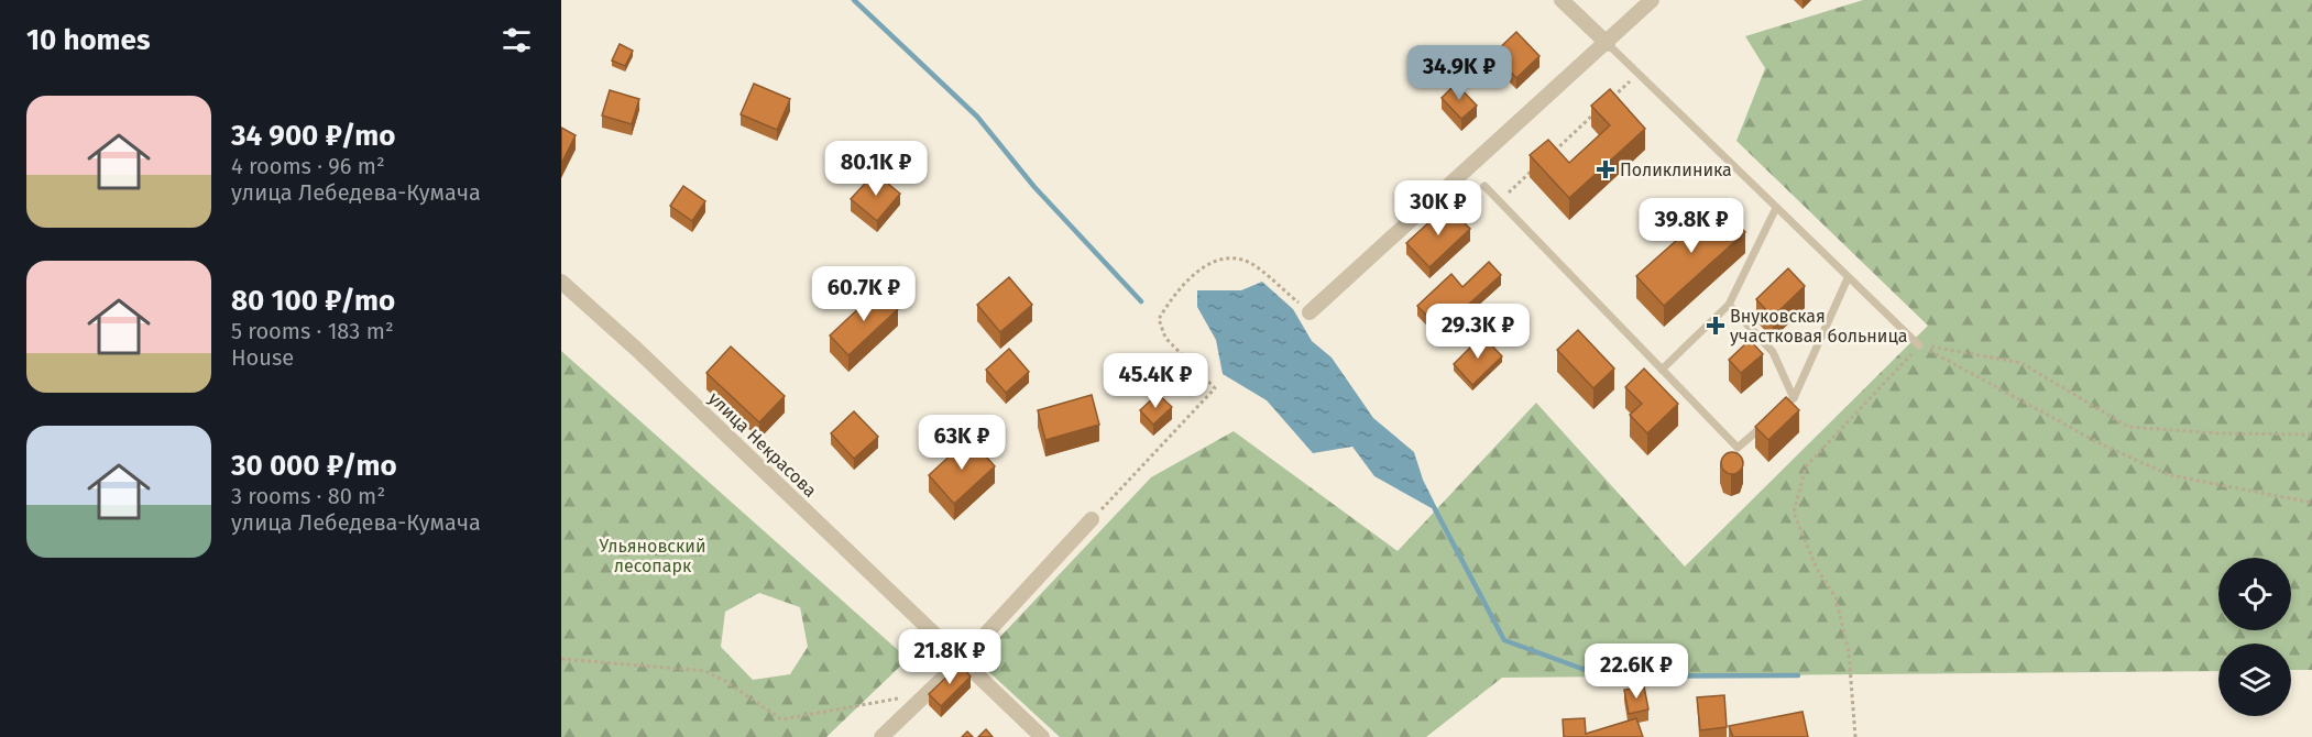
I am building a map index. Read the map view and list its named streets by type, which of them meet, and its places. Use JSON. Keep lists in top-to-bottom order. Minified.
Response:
{"streets":{"street":["улица Некрасова"]},"parks":["Ульяновский лесопарк"],"places":{"health":["Поликлиника","Внуковская участковая больница"]},"page":{"heading":"10 homes","price":["34.9K ₽","80.1K ₽","30K ₽","39.8K ₽","60.7K ₽","29.3K ₽","45.4K ₽","63K ₽","21.8K ₽","22.6K ₽"],"list":[{"name":"34 900 ₽/mo","note":"4 rooms · 96 m² · улица Лебедева-Кумача"},{"name":"80 100 ₽/mo","note":"5 rooms · 183 m² · House"},{"name":"30 000 ₽/mo","note":"3 rooms · 80 m² · улица Лебедева-Кумача"}]}}
